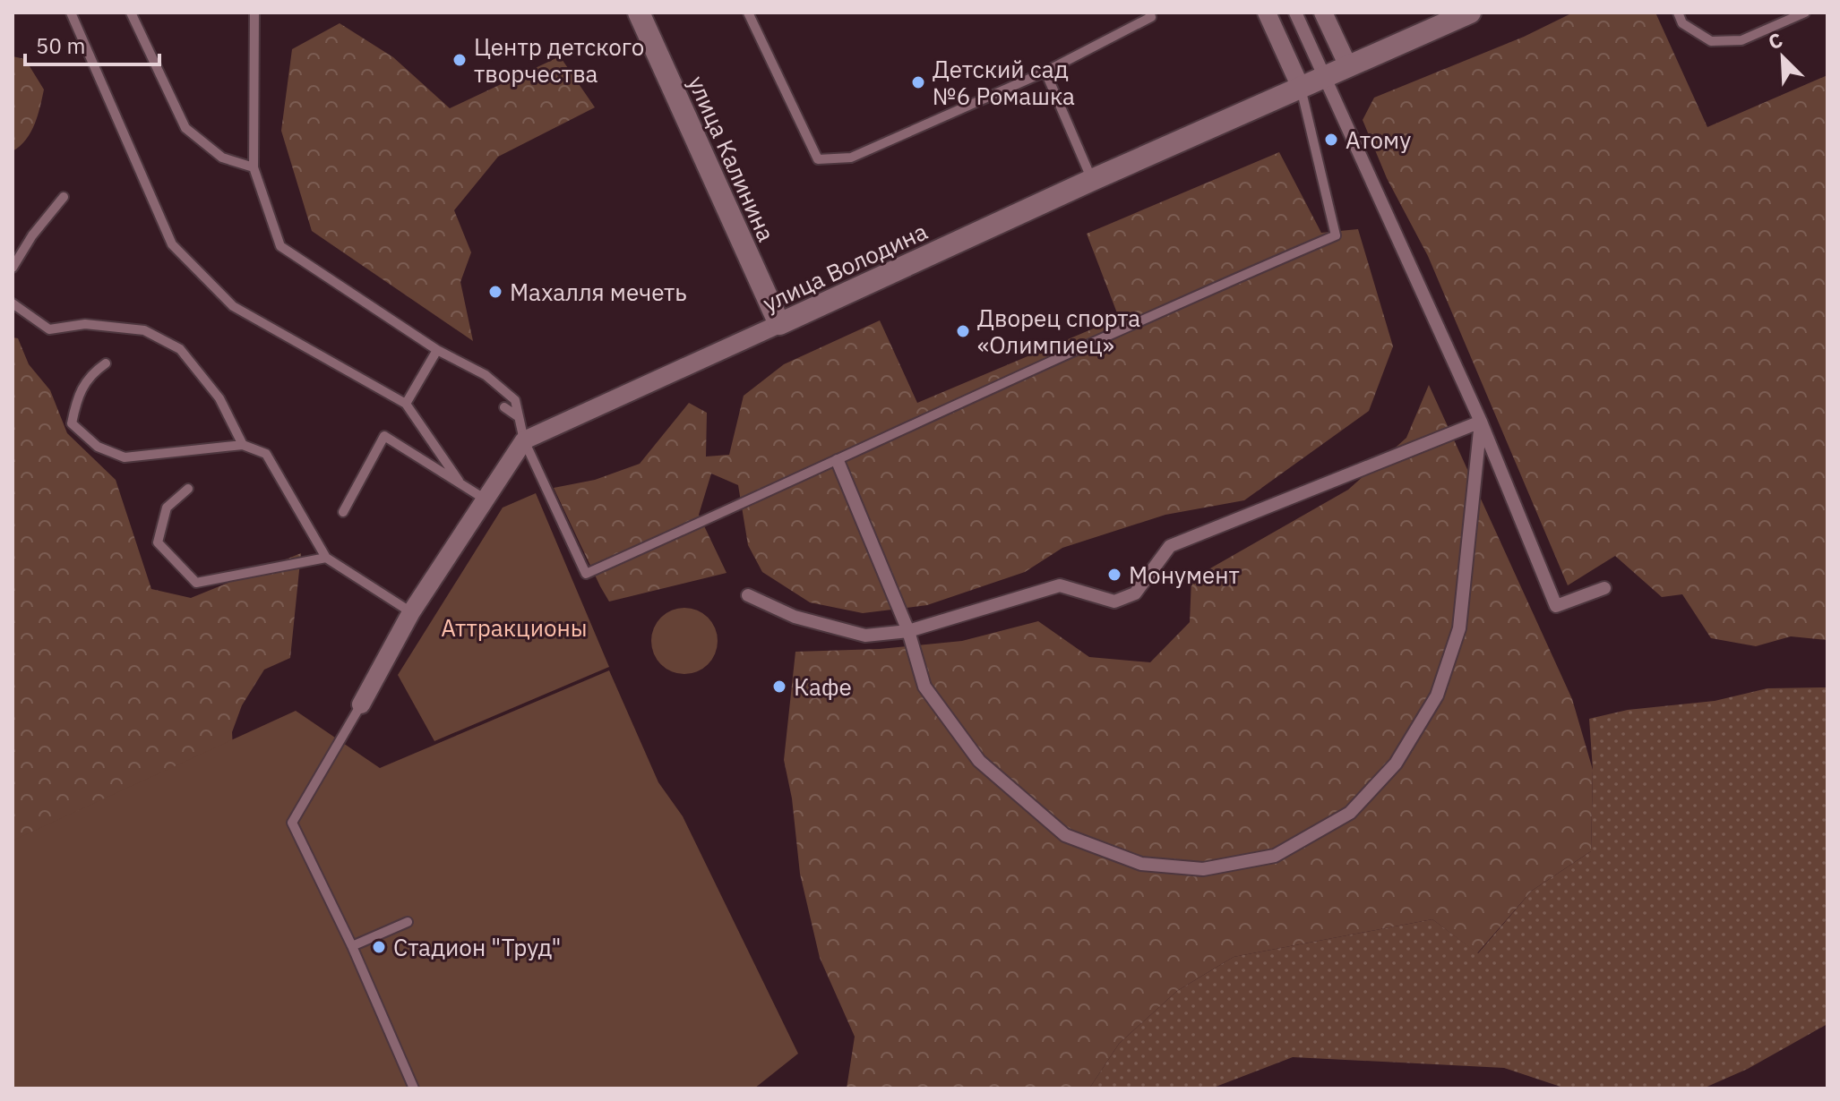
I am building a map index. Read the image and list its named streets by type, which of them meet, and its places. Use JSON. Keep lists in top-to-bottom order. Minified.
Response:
{"streets":{"street":["улица Калинина","улица Володина"]},"crossings":[["улица Калинина","улица Володина"]],"parks":["Аттракционы"],"places":["Центр детского творчества","Детский сад №6 Ромашка","Атому","Махалля мечеть","Дворец спорта «Олимпиец»","Монумент","Кафе","Стадион \"Труд\""],"scale_bar":"50 m","north":"top left"}
